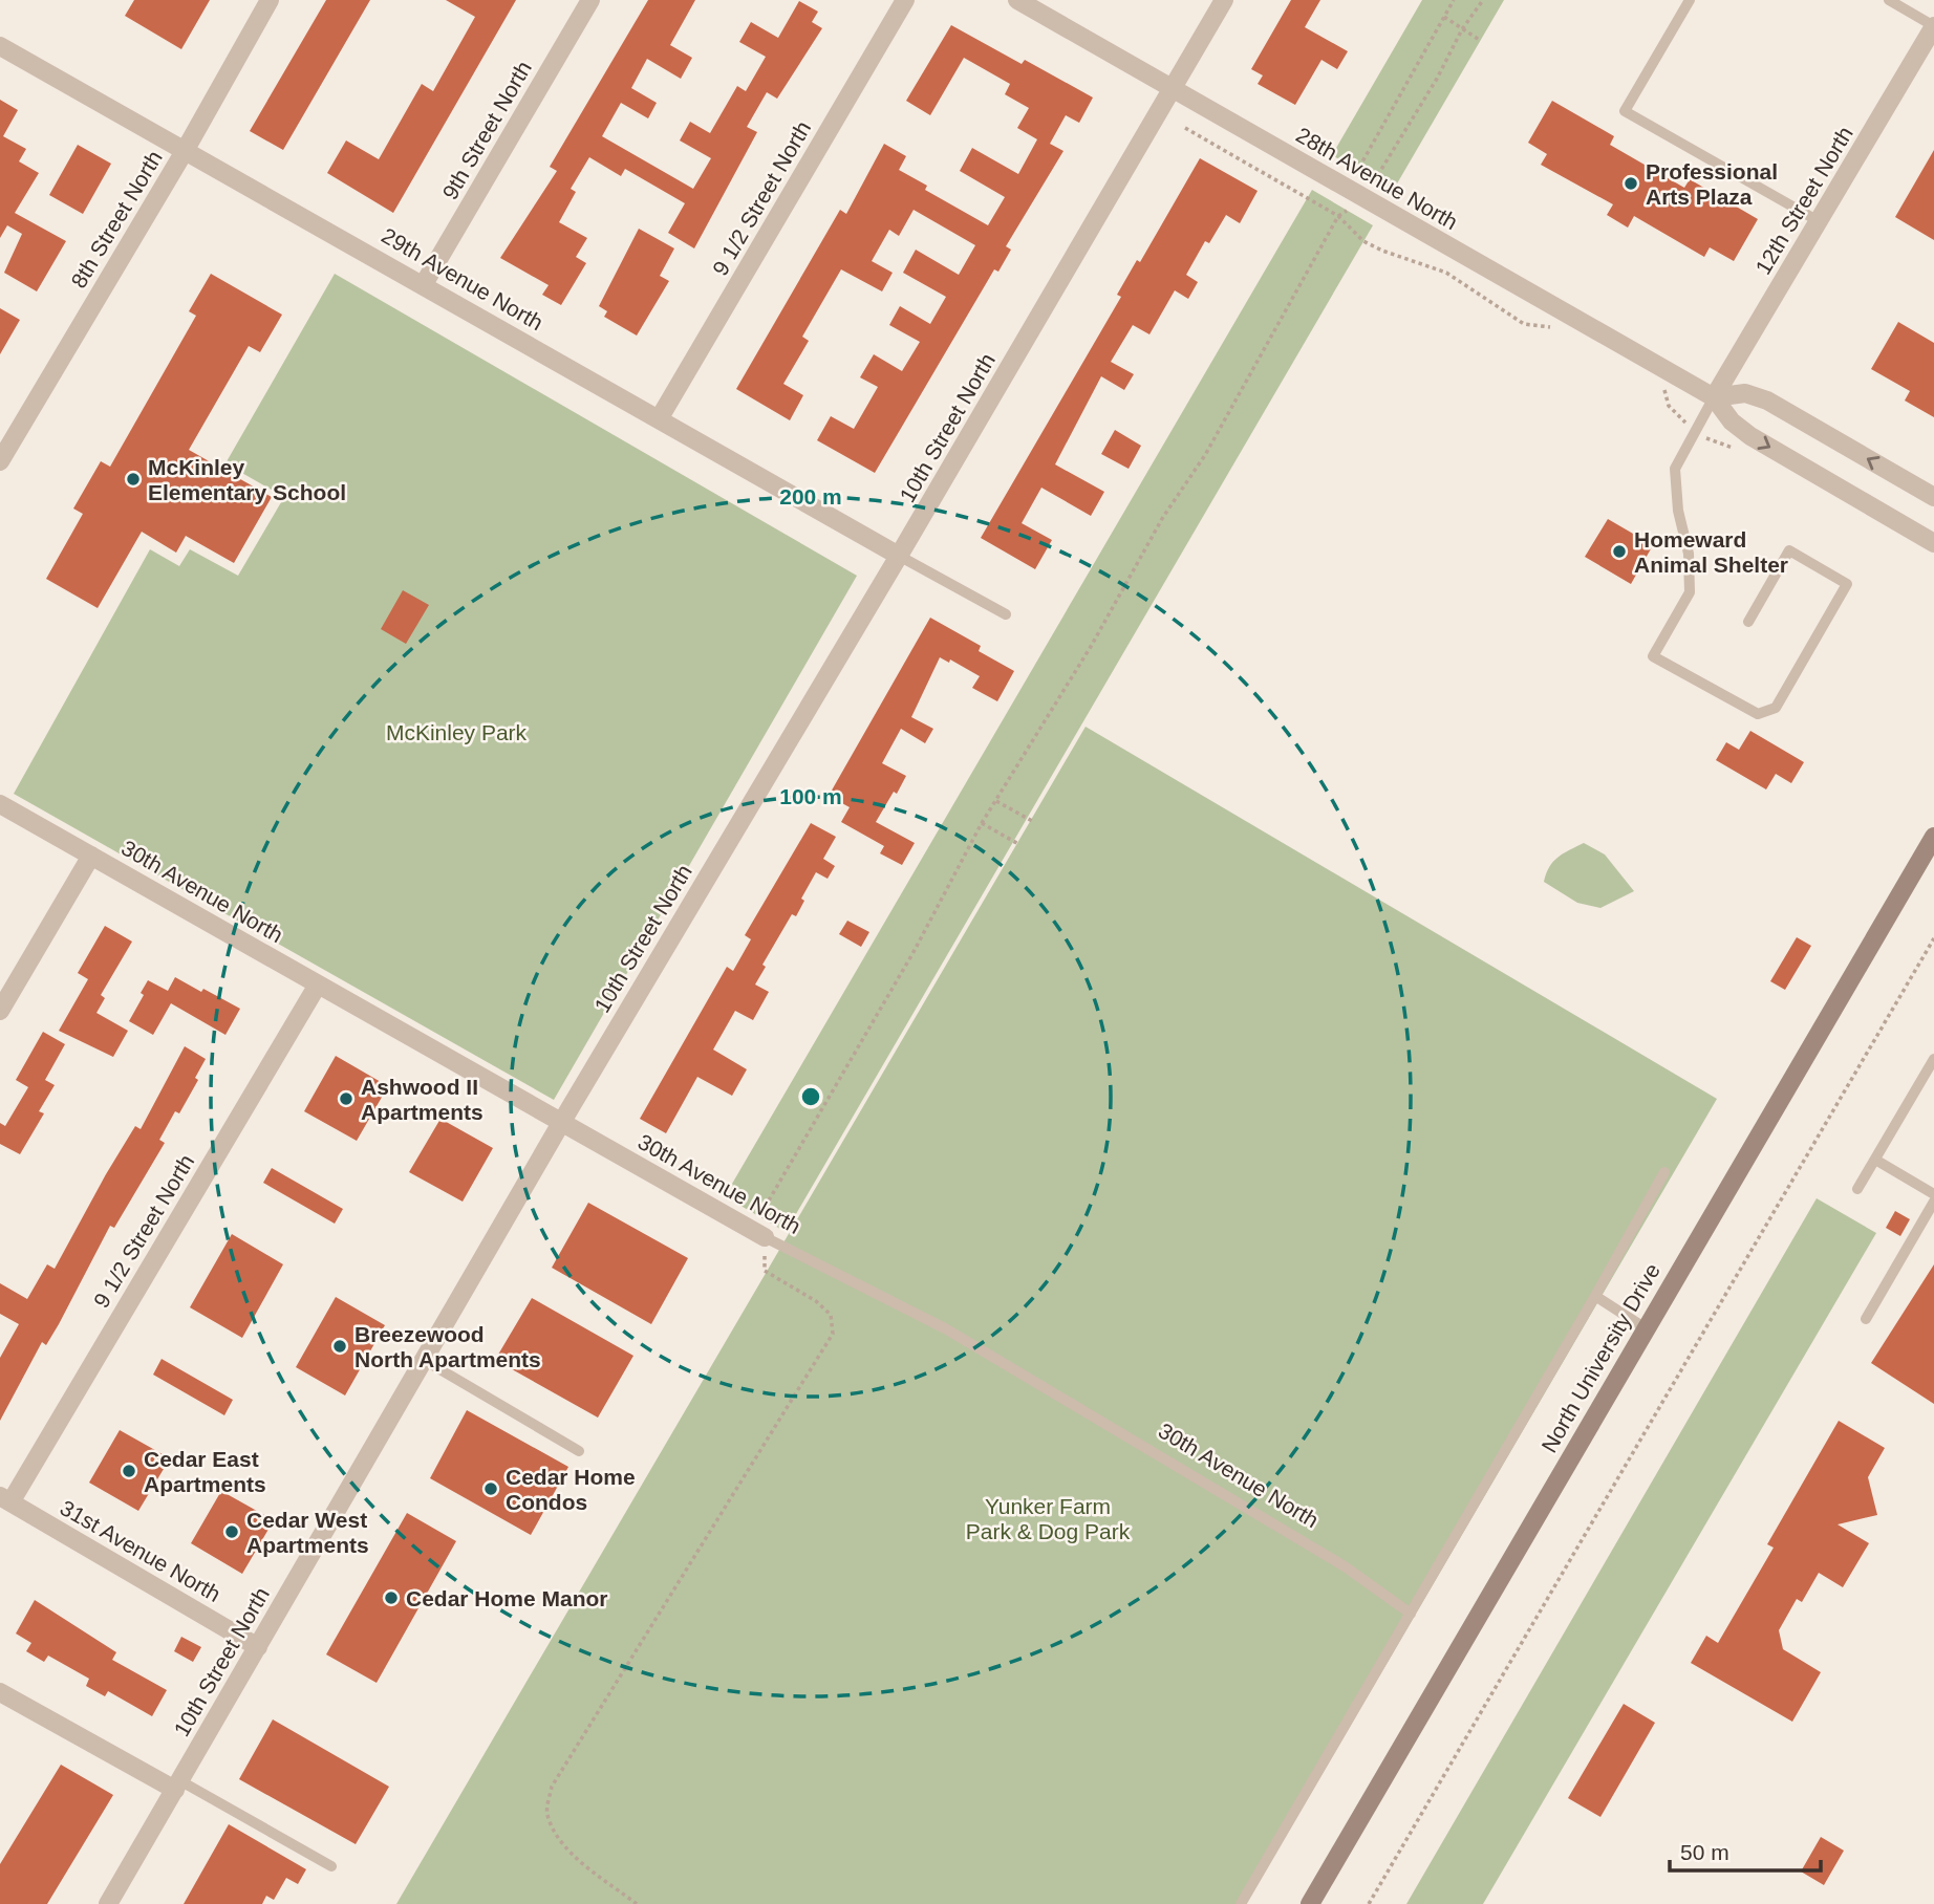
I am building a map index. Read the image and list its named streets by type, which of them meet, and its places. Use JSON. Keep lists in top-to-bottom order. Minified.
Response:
{"streets":{"main road":["North University Drive"],"street":["9th Street North","28th Avenue North","9 1/2 Street North","12th Street North","8th Street North","29th Avenue North","10th Street North","30th Avenue North","31st Avenue North"]},"crossings":[["9th Street North","29th Avenue North"],["28th Avenue North","12th Street North"],["28th Avenue North","10th Street North"],["9 1/2 Street North","29th Avenue North"],["9 1/2 Street North","30th Avenue North"],["9 1/2 Street North","31st Avenue North"],["8th Street North","29th Avenue North"],["29th Avenue North","10th Street North"],["10th Street North","30th Avenue North"],["10th Street North","31st Avenue North"]],"parks":["McKinley Park","Yunker Farm Park & Dog Park"],"places":["Professional Arts Plaza","McKinley Elementary School","Homeward Animal Shelter","Ashwood II Apartments","Breezewood North Apartments","Cedar East Apartments","Cedar Home Condos","Cedar West Apartments","Cedar Home Manor"],"scale_bar":"50 m","rings":["200 m","100 m"]}
